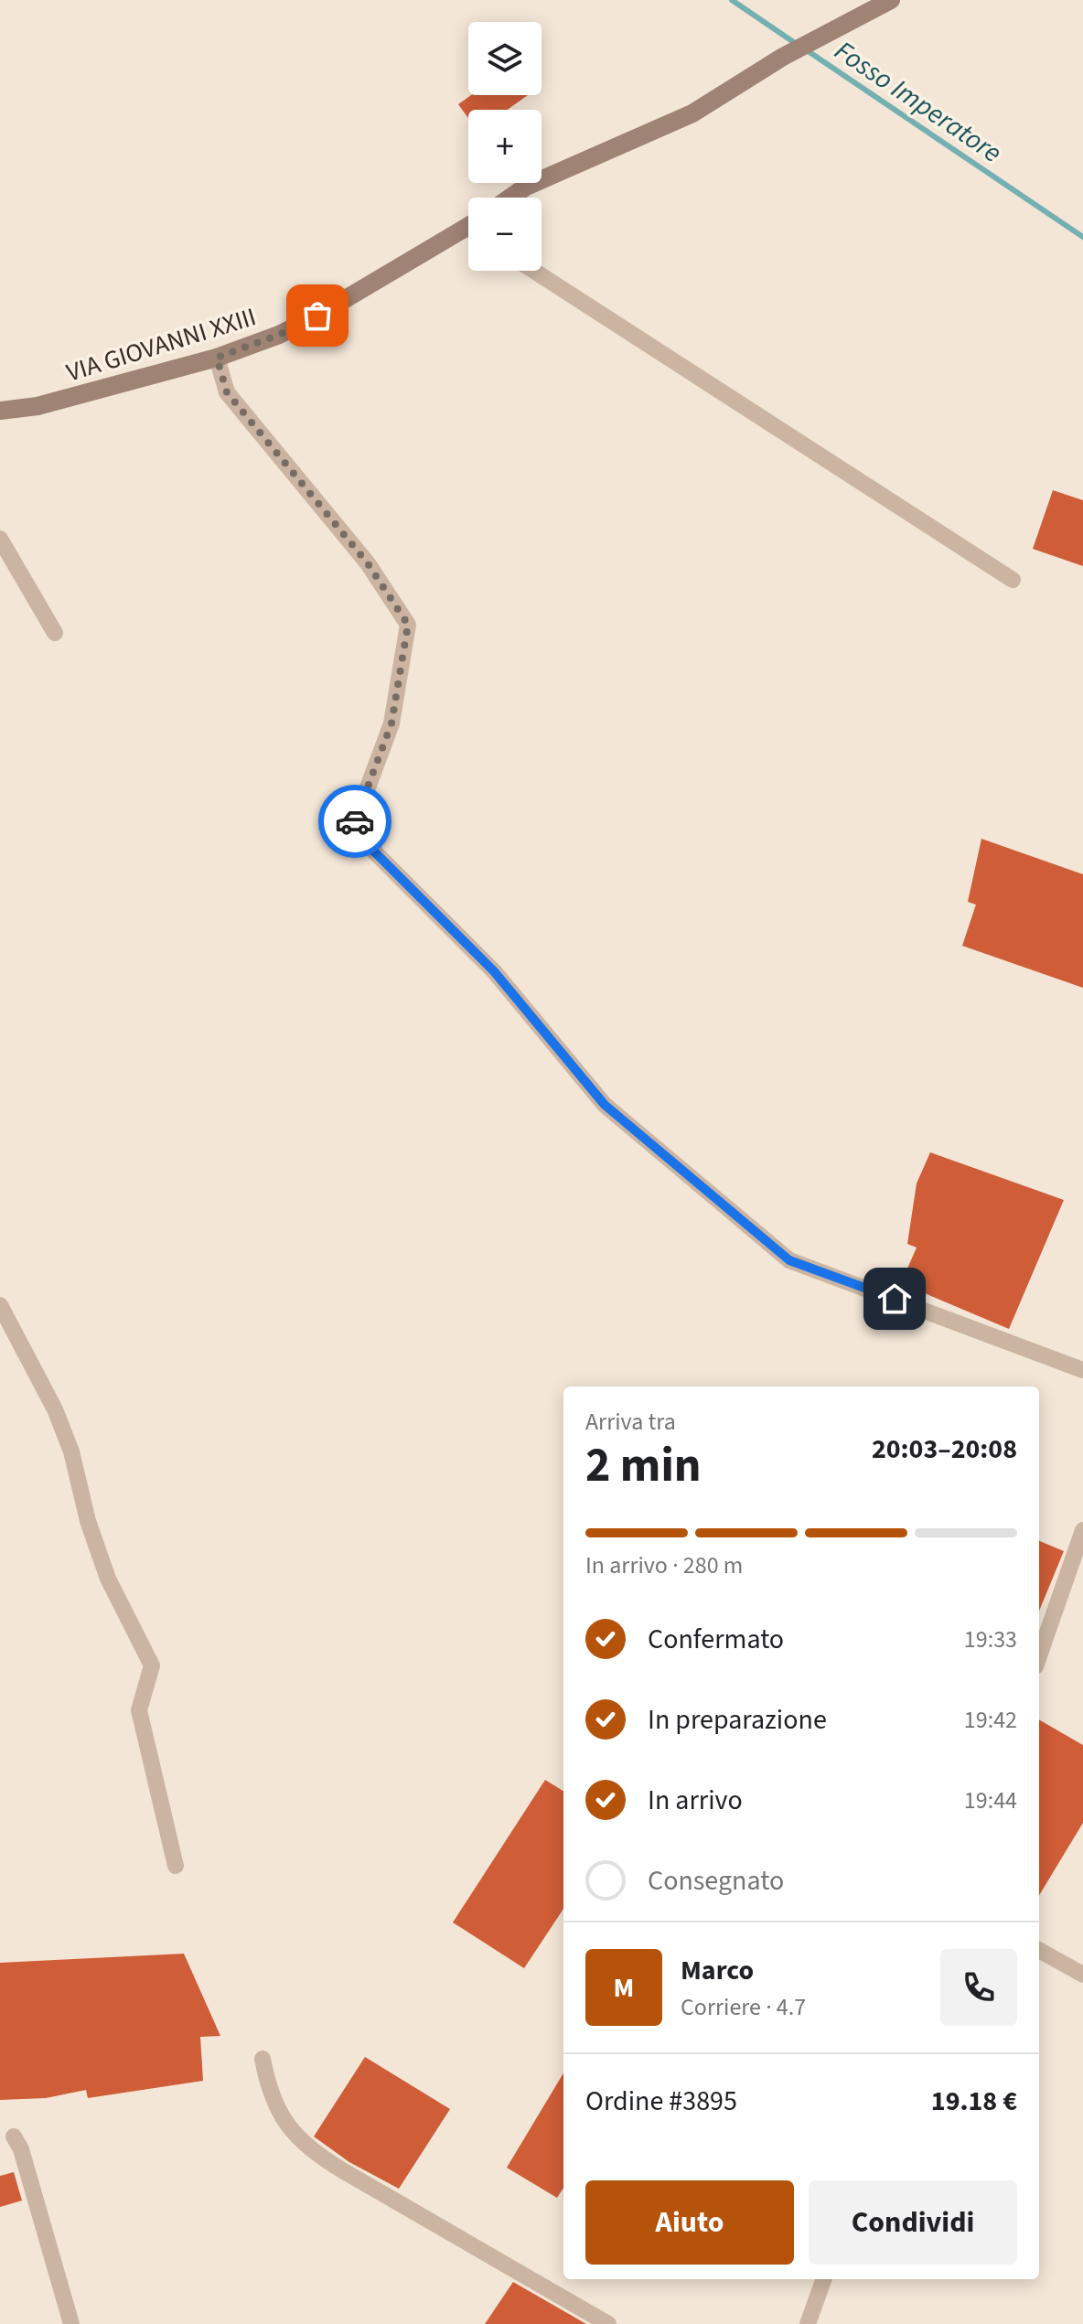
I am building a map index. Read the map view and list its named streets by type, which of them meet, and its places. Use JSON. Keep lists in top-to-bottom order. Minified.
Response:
{"streets":{"main road":["VIA GIOVANNI XXIII"]},"water":["Fosso Imperatore"],"page":{"map_buttons":["+","−"],"heading":["2 min","Arriva tra","20:03–20:08"],"panel":["Marco","Corriere · 4.7","Ordine #3895","19.18 €"],"bar":"In arrivo · 280 m","list":[["Confermato","19:33"],["In preparazione","19:42"],["In arrivo","19:44"],"Consegnato"],"round":"M","buttons":["Aiuto","Condividi"]}}
